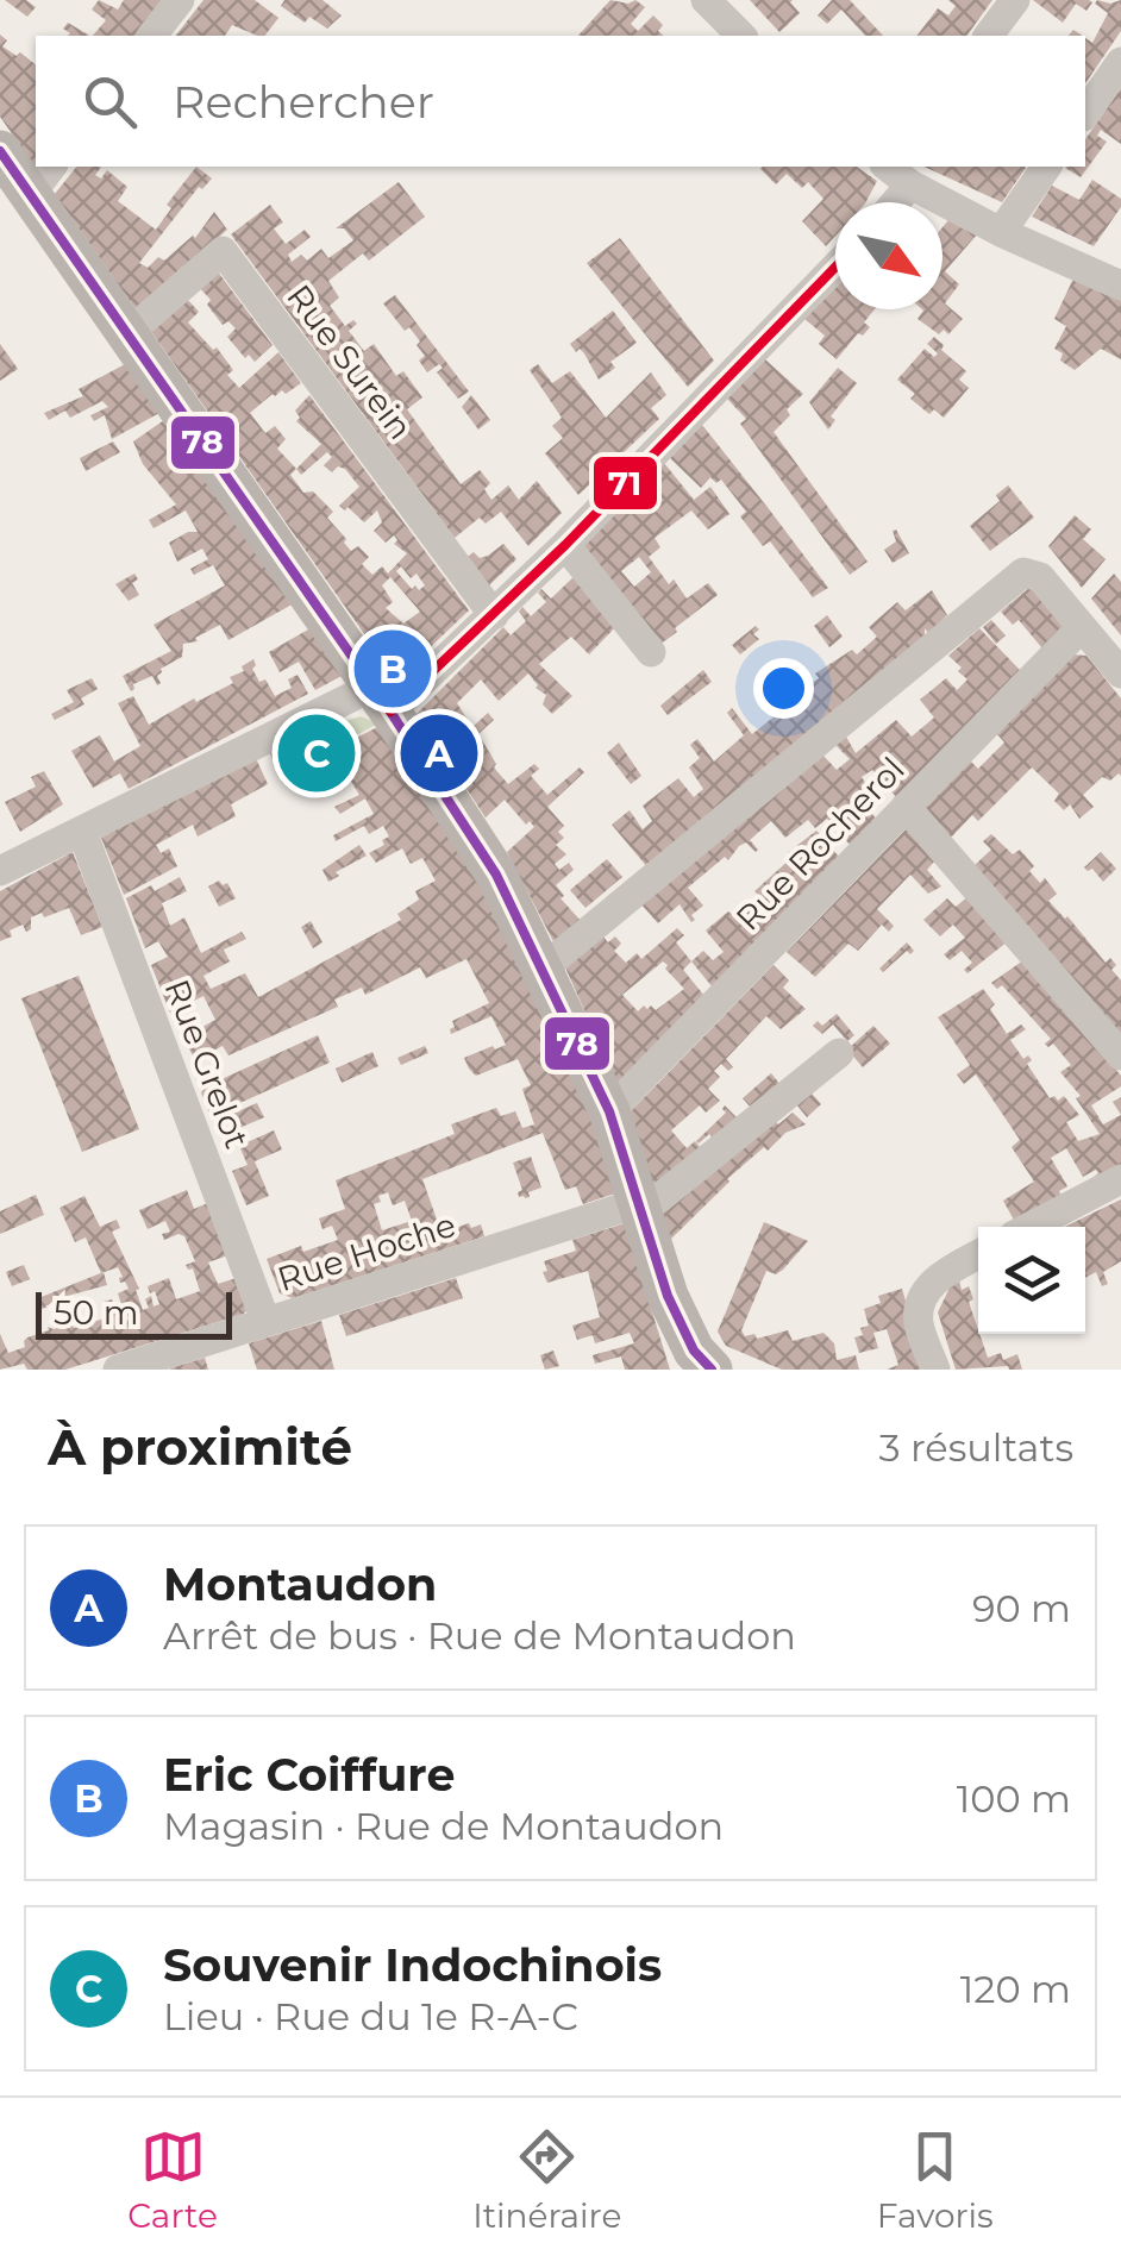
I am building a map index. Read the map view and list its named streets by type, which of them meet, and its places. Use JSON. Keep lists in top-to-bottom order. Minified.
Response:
{"streets":{"street":["Rue Surein","Rue Rocherol","Rue Grelot","Rue Hoche"]},"crossings":[["Rue Grelot","Rue Hoche"]],"lines":["transit line 78","transit line 71"],"scale_bar":"50 m","north":"bottom right","page":{"search":"Rechercher","pins":["B","A","C"],"scale":"50 m","heading":["À proximité","3 résultats"],"list":[{"mark":"A","name":"Montaudon","note":"Arrêt de bus · Rue de Montaudon","value":"90 m"},{"mark":"B","name":"Eric Coiffure","note":"Magasin · Rue de Montaudon","value":"100 m"},{"mark":"C","name":"Souvenir Indochinois","note":"Lieu · Rue du 1e R-A-C","value":"120 m"}],"nav":["Carte","Itinéraire","Favoris"]}}
